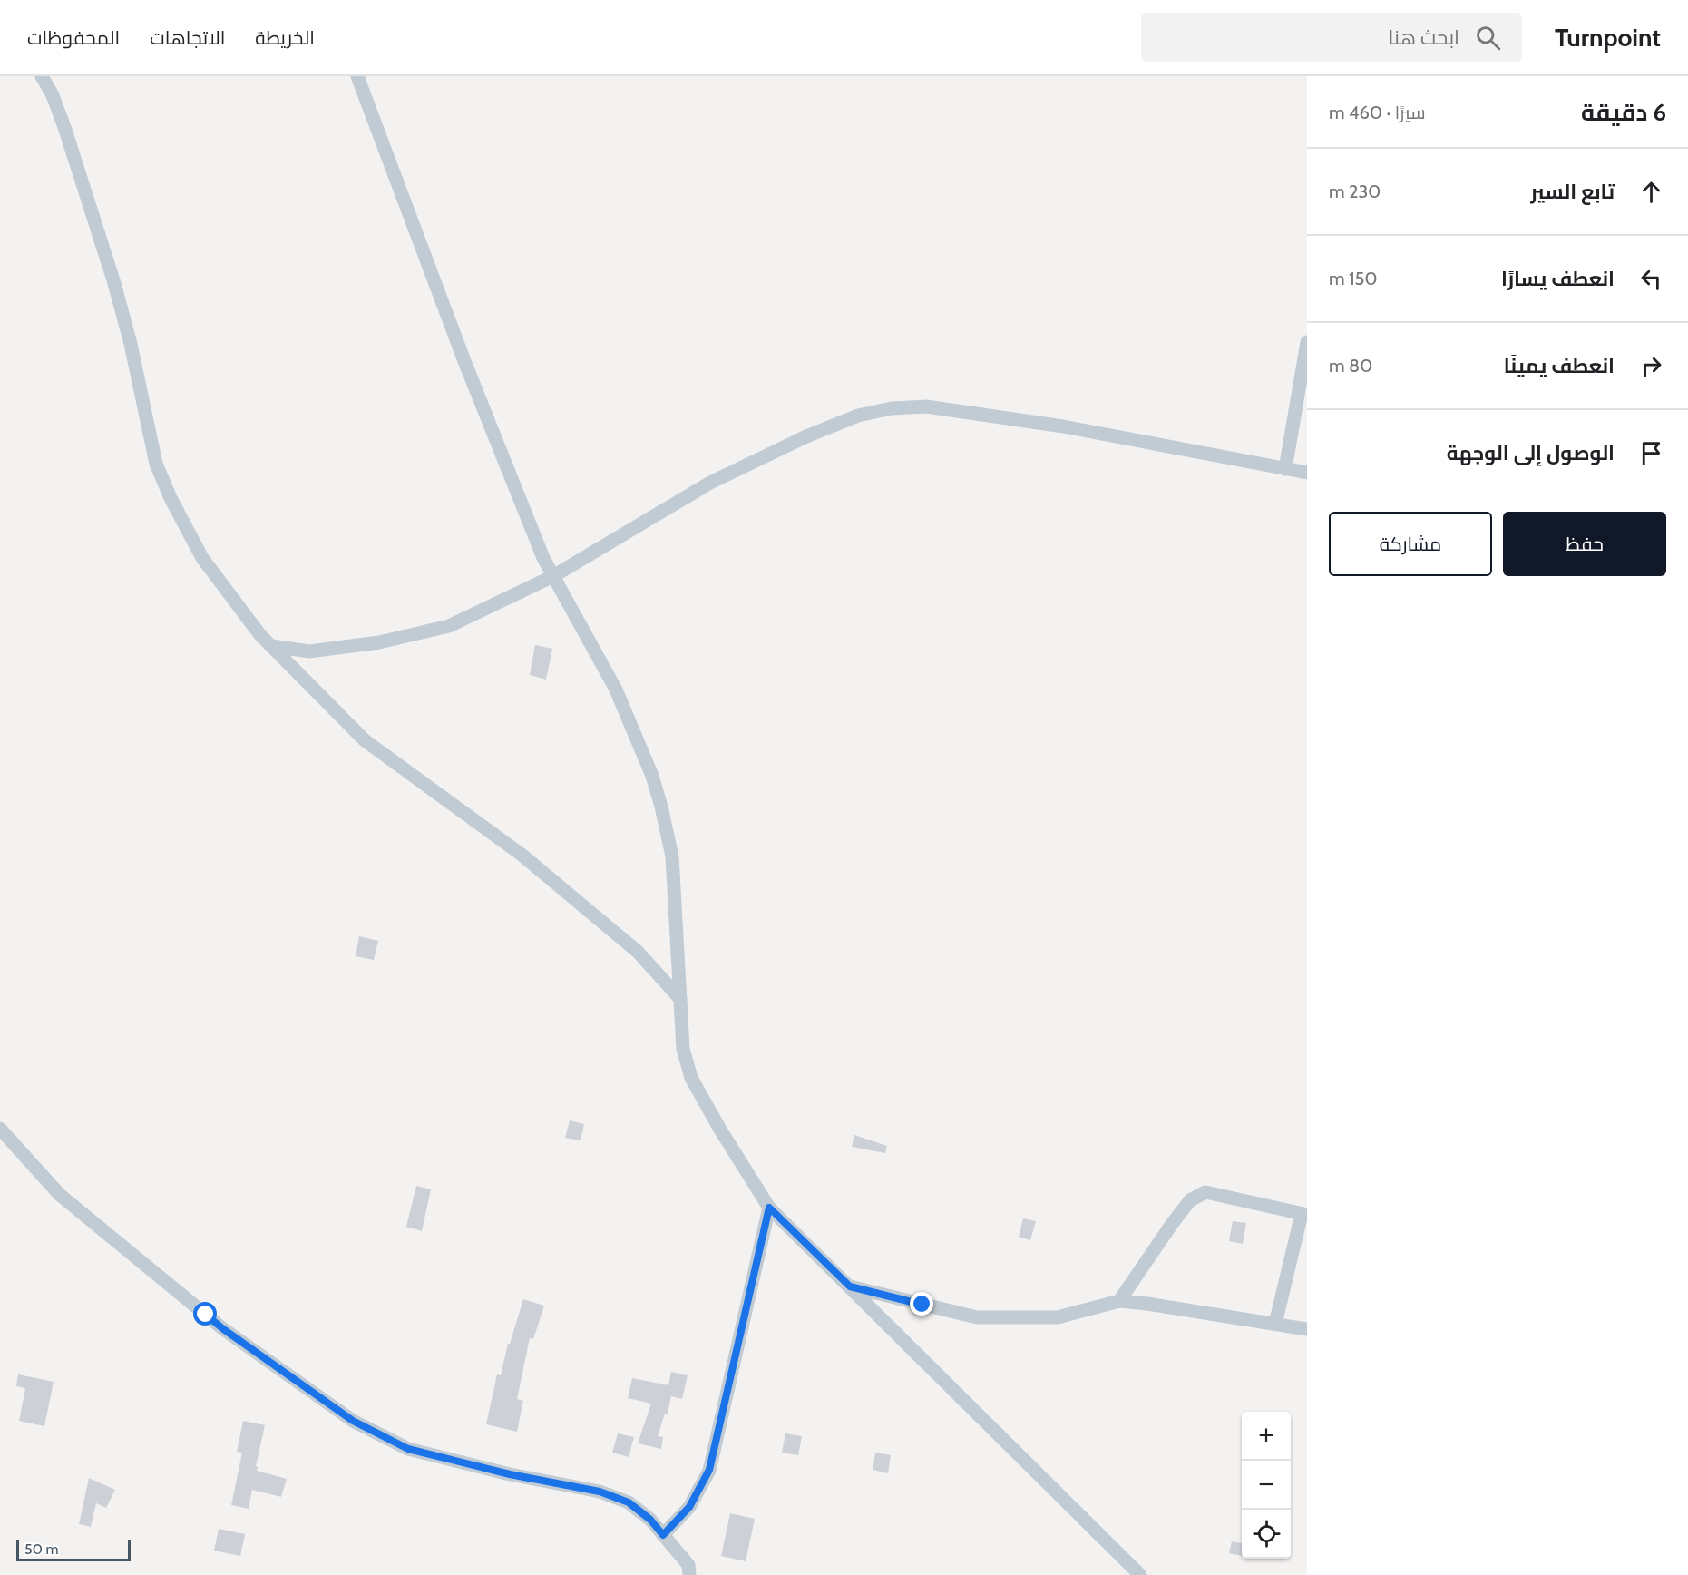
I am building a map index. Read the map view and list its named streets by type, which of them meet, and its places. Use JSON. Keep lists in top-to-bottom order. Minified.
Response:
{"scale_bar":"50 m","page":{"header":"Turnpoint","search":"ابحث هنا","nav":["الخريطة","الاتجاهات","المحفوظات"],"heading":["6 دقيقة","سيرًا · 460 m"],"list":[["تابع السير","230 m"],["انعطف يسارًا","150 m"],["انعطف يمينًا","80 m"],"الوصول إلى الوجهة"],"buttons":["حفظ","مشاركة"],"map_buttons":["+","−"],"scale":"50 m"}}
